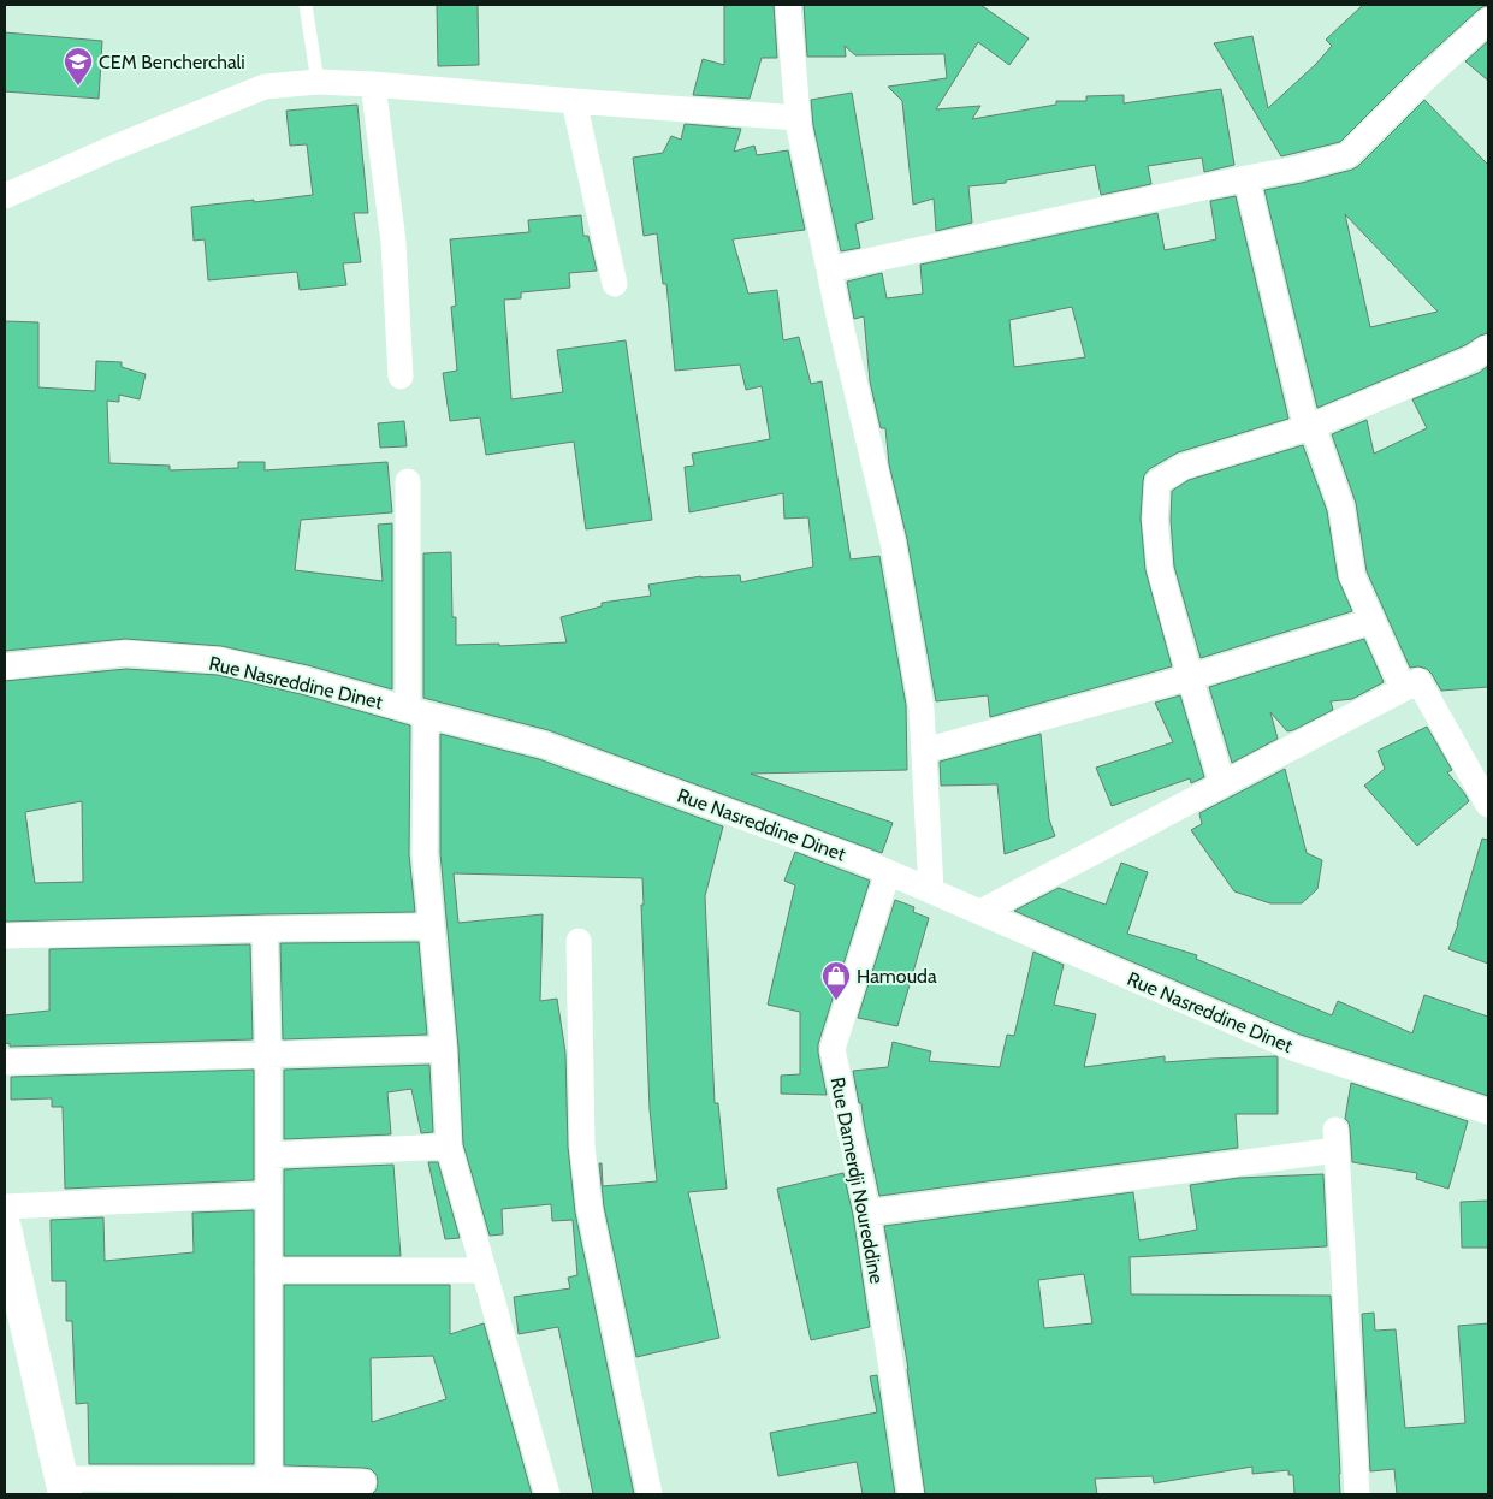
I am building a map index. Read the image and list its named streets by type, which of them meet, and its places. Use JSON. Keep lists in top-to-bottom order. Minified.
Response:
{"streets":{"street":["Rue Nasreddine Dinet","Rue Damerdji Noureddine"]},"crossings":[["Rue Nasreddine Dinet","Rue Damerdji Noureddine"]],"places":{"school or university":["CEM Bencherchali"],"shop":["Hamouda"]}}
